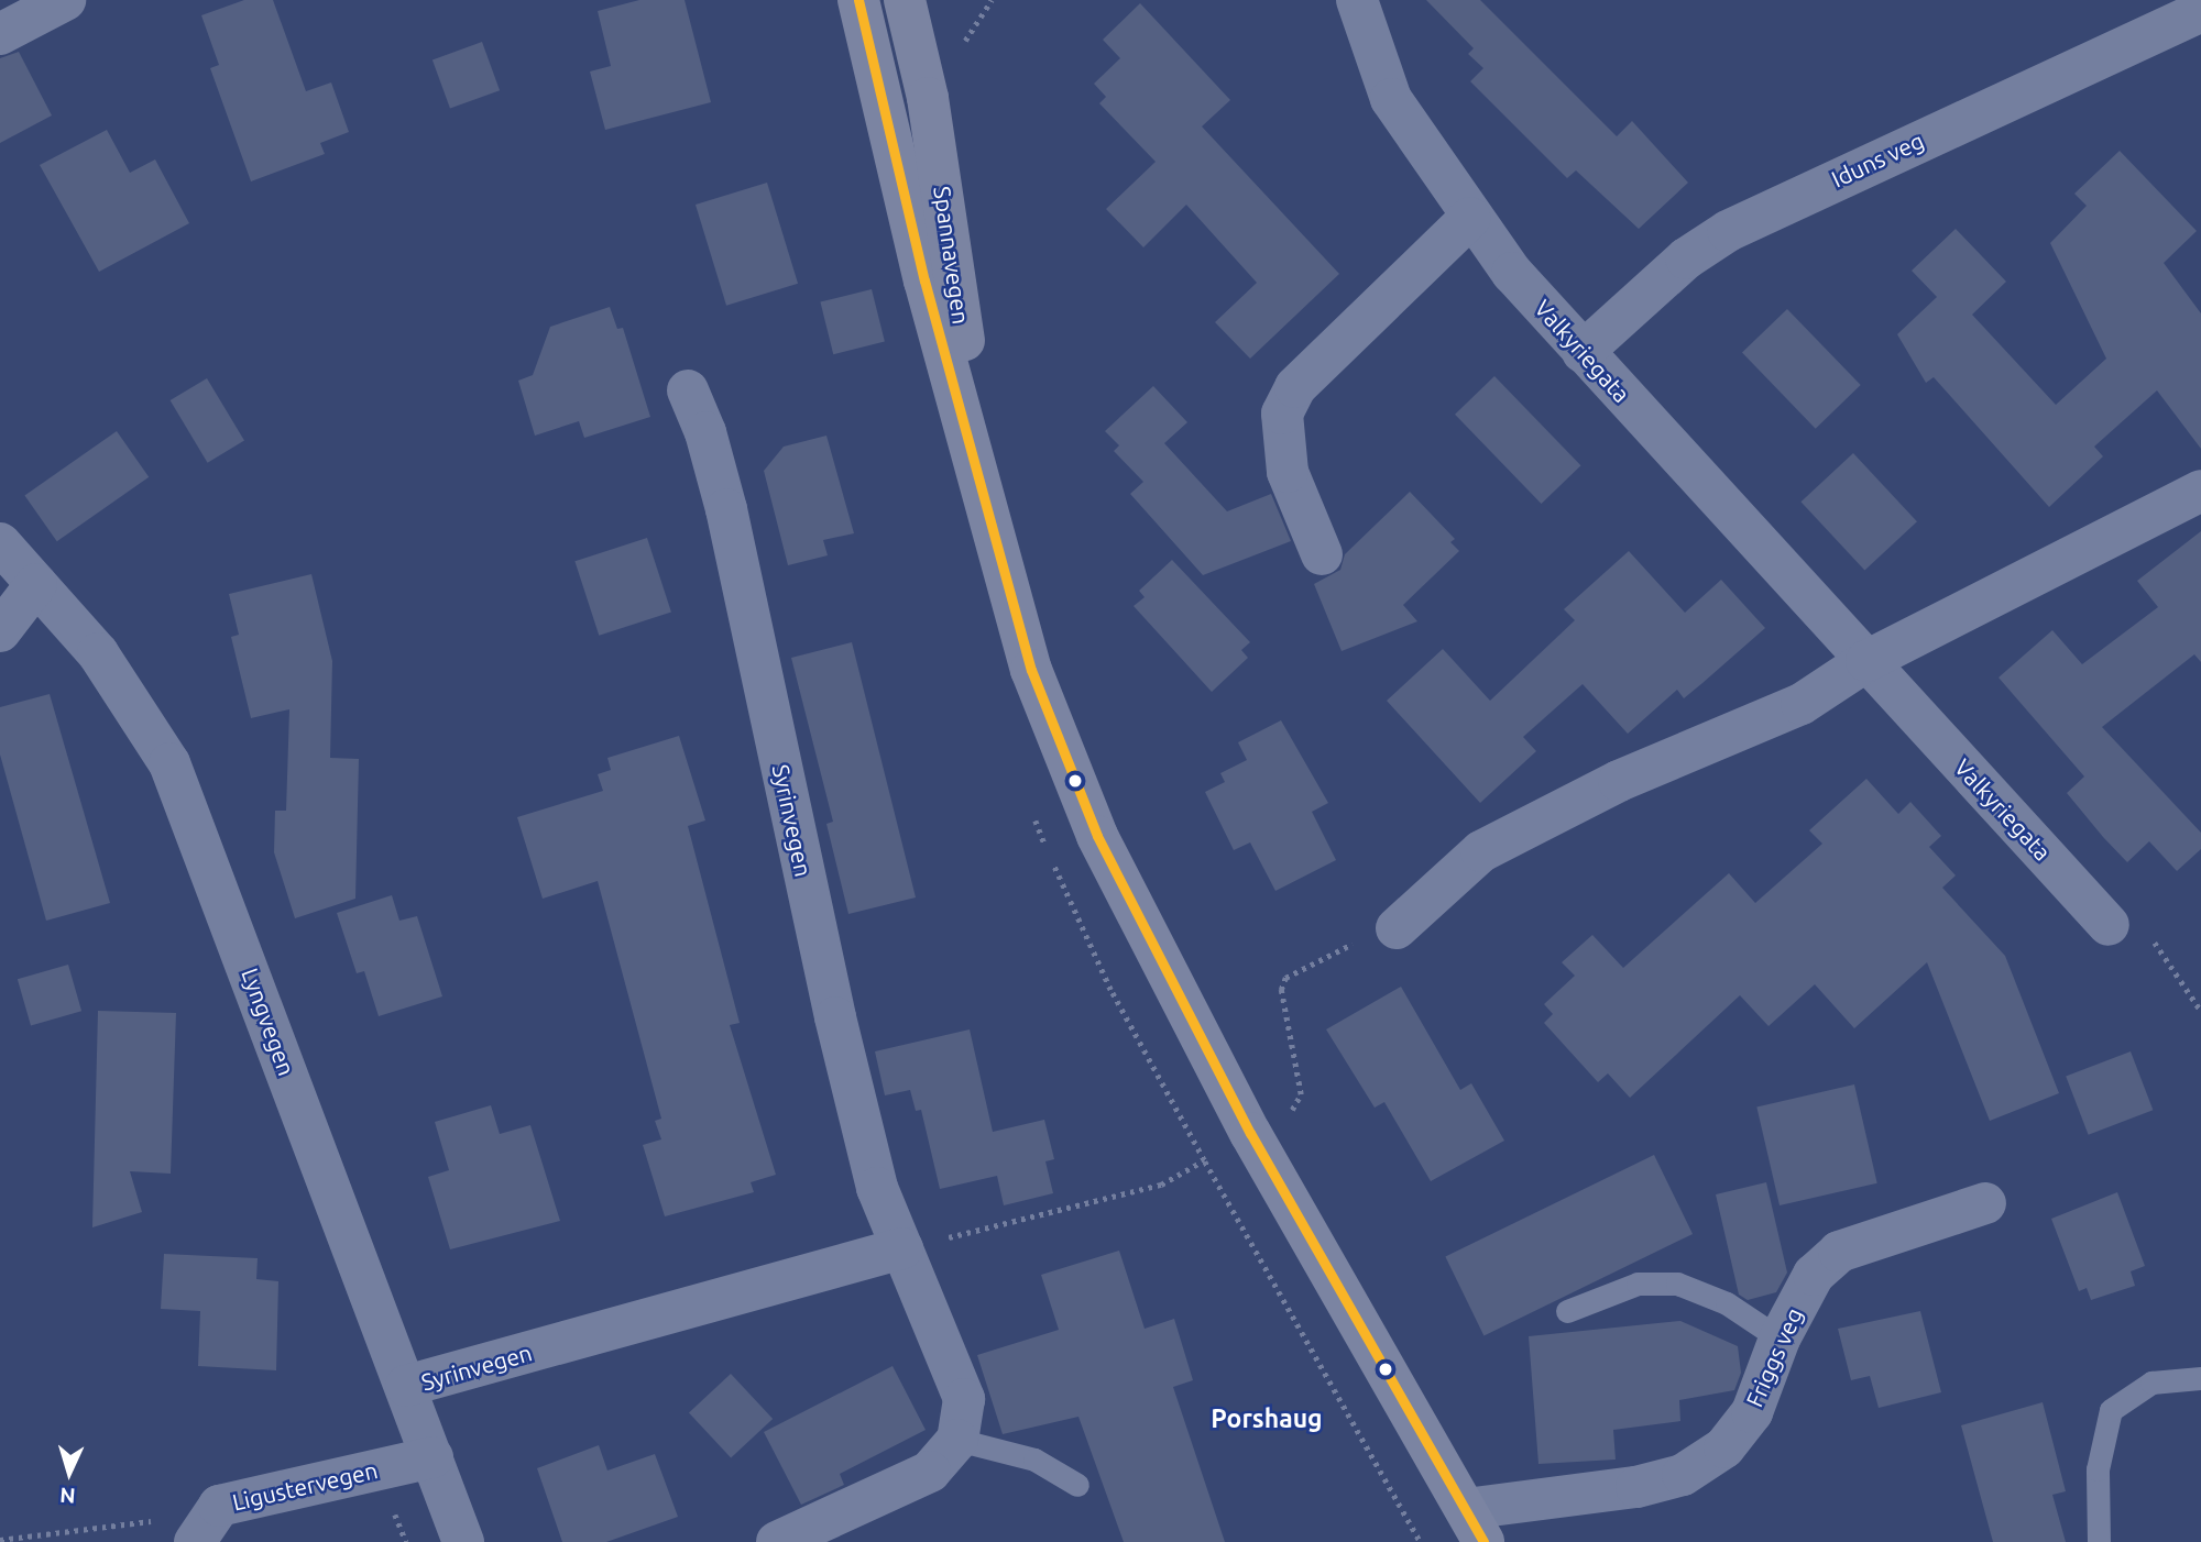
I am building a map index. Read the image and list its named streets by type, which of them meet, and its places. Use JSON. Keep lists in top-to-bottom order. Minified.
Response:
{"streets":{"main road":["Spannavegen"],"street":["Iduns veg","Valkyriegata","Syrinvegen","Lyngvegen","Friggs veg","Ligustervegen"]},"crossings":[["Iduns veg","Valkyriegata"],["Spannavegen","Friggs veg"],["Syrinvegen","Lyngvegen"],["Lyngvegen","Ligustervegen"]],"districts":["Porshaug"],"north":"bottom"}
